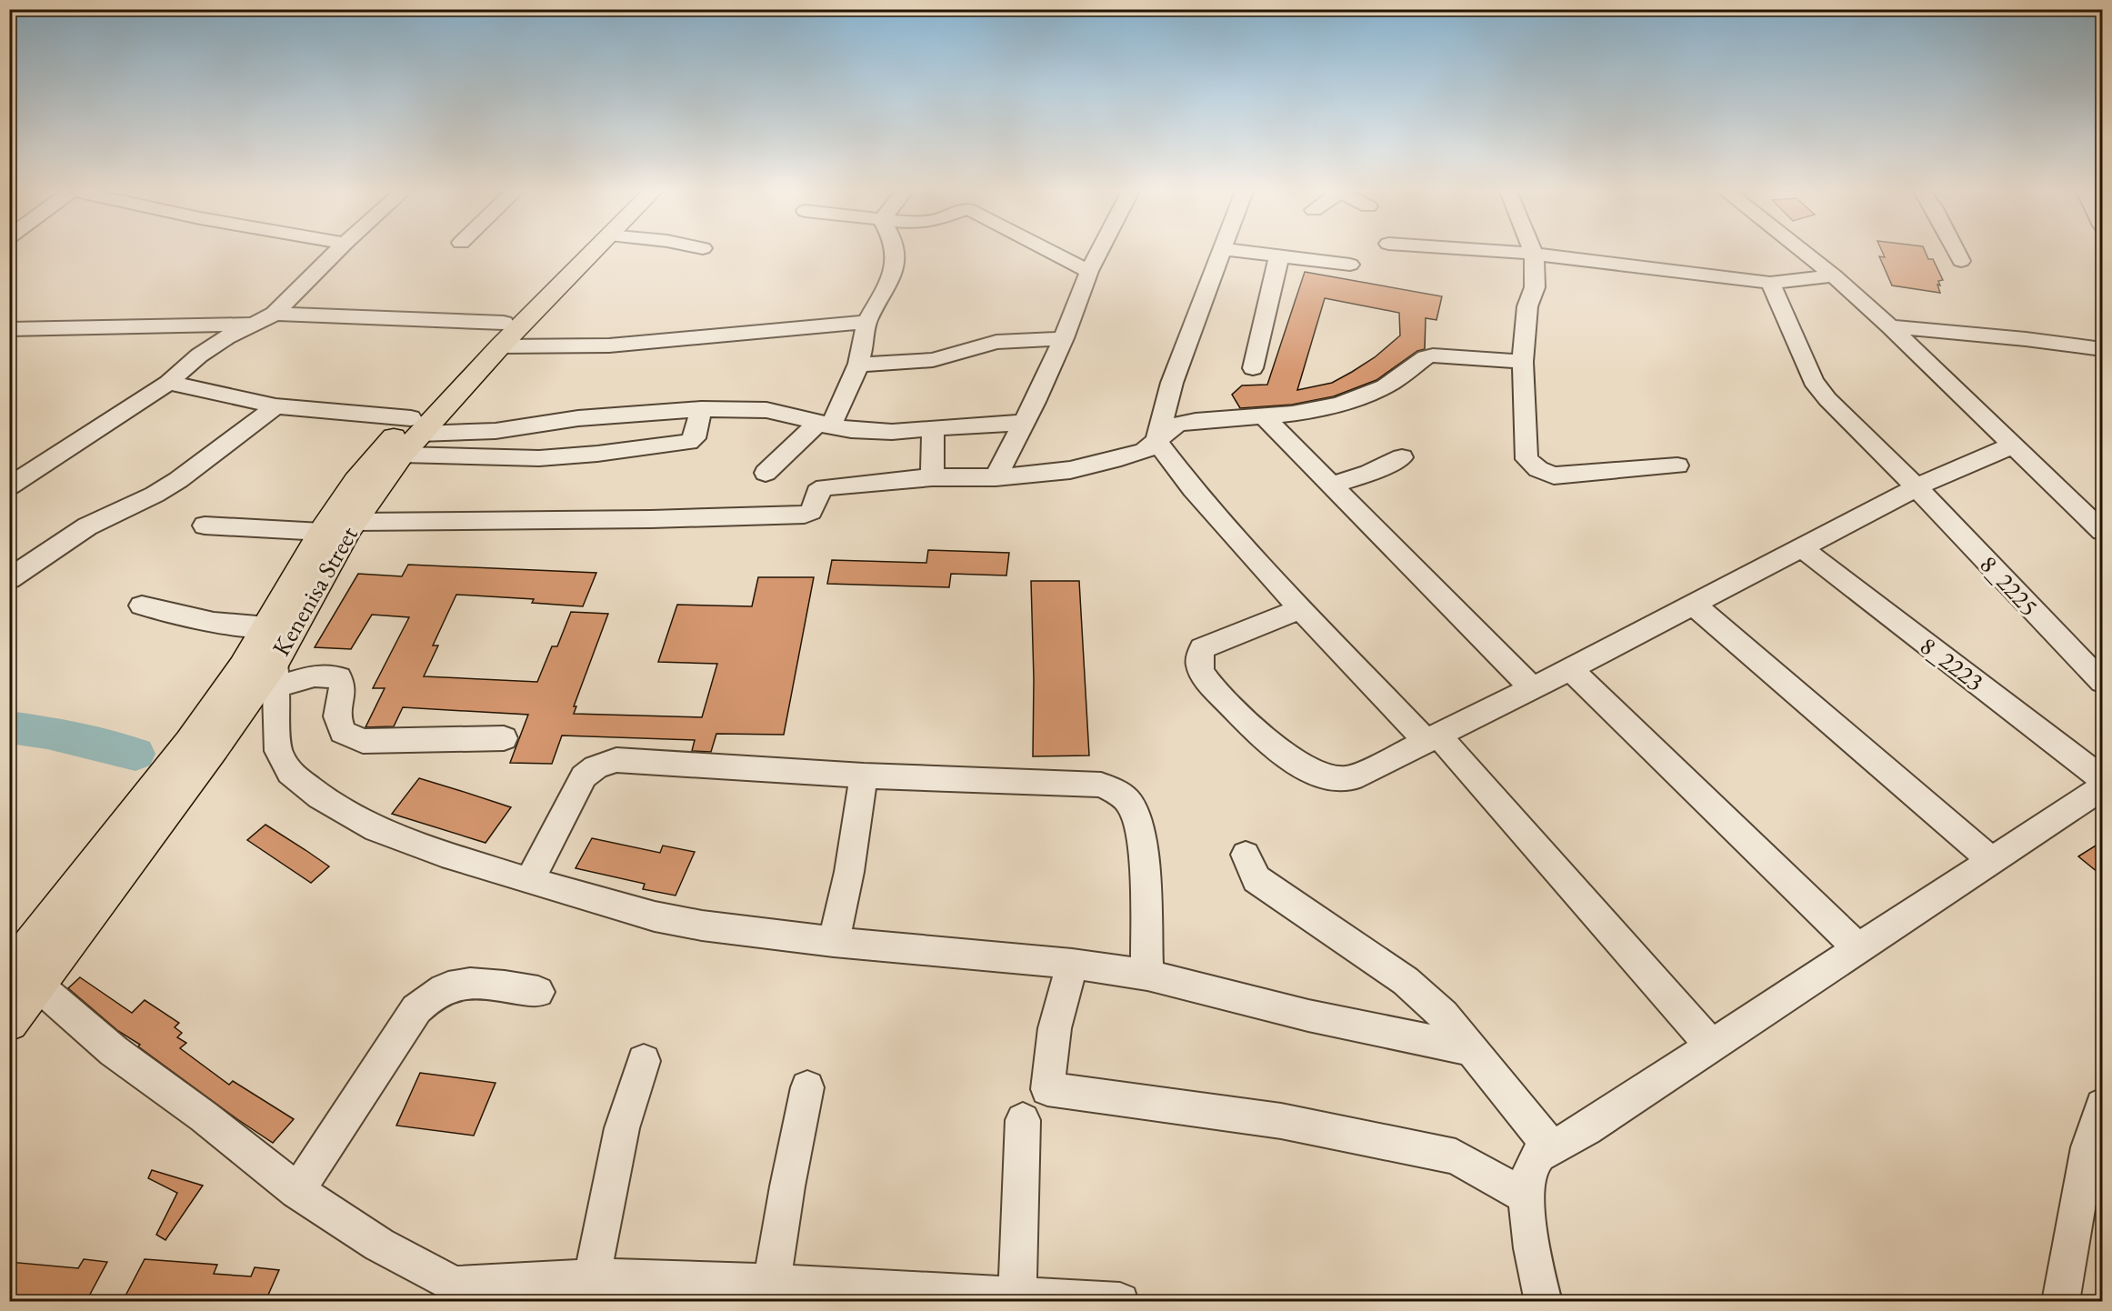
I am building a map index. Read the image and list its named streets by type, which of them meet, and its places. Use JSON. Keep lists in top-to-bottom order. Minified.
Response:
{"streets":{"main road":["Kenenisa Street"],"street":["8_2225","8_2223"]}}
